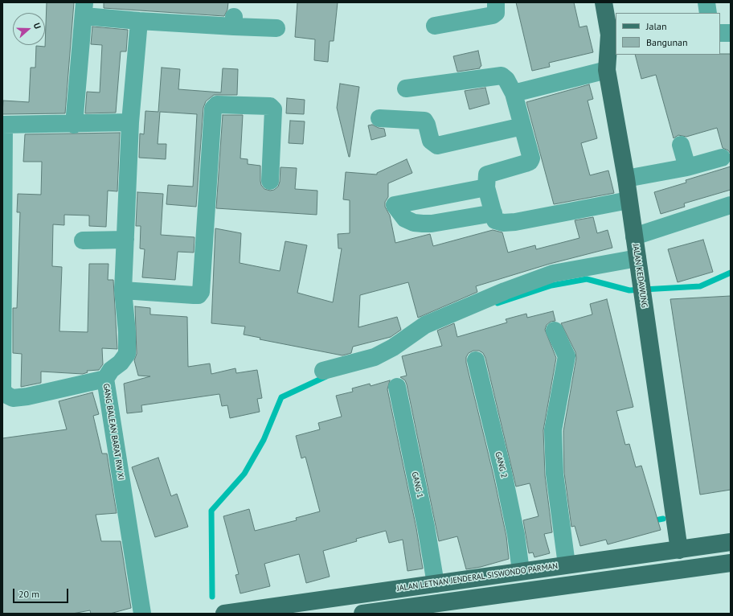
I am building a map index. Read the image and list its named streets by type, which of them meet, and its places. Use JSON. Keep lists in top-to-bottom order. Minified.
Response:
{"streets":{"main road":["JALAN KEDAWUNG","JALAN LETNAN JENDERAL SISWONDO PARMAN"],"street":["GANG BALEAN BARAT RW XI","GANG 2","GANG 1"]},"crossings":[["JALAN KEDAWUNG","JALAN LETNAN JENDERAL SISWONDO PARMAN"],["GANG 2","JALAN LETNAN JENDERAL SISWONDO PARMAN"],["GANG 1","JALAN LETNAN JENDERAL SISWONDO PARMAN"]],"legend":["Jalan","Bangunan"],"scale_bar":"20 m","north":"right"}
